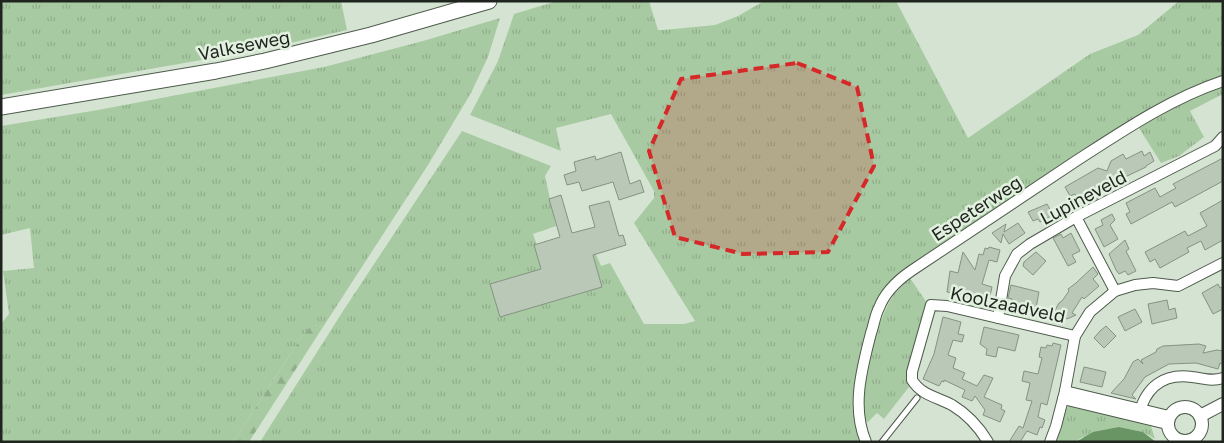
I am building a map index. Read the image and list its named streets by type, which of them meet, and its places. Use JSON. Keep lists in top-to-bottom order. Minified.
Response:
{"streets":{"main road":["Valkseweg"],"street":["Lupineveld","Espeterweg","Koolzaadveld"]},"crossings":[["Lupineveld","Koolzaadveld"]]}
